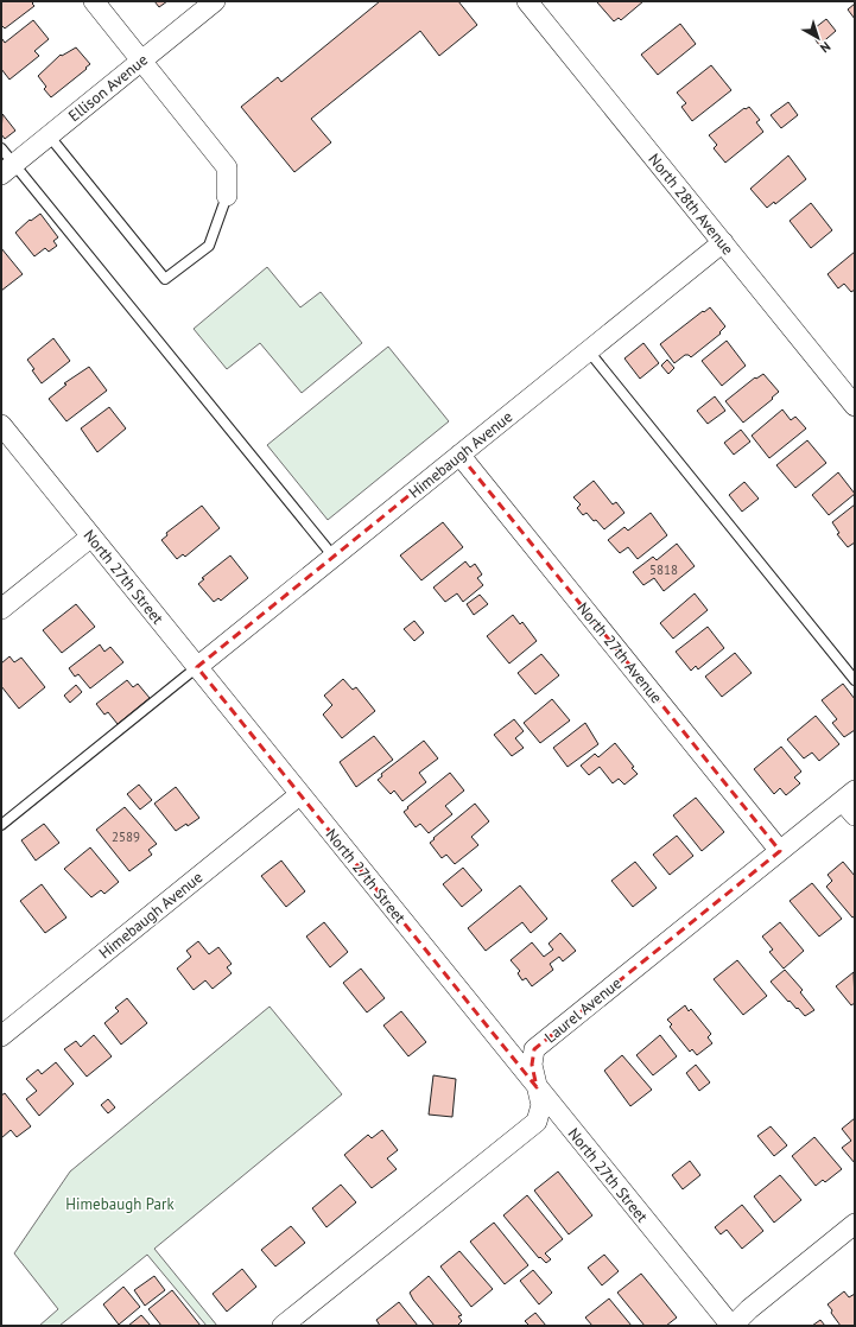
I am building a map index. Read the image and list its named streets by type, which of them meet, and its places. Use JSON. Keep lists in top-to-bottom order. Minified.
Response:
{"streets":{"street":["Ellison Avenue","North 28th Avenue","Himebaugh Avenue","North 27th Street","North 27th Avenue","Laurel Avenue"]},"crossings":[["North 28th Avenue","Himebaugh Avenue"],["Himebaugh Avenue","North 27th Street"],["Himebaugh Avenue","North 27th Avenue"],["North 27th Street","Laurel Avenue"],["North 27th Avenue","Laurel Avenue"]],"parks":["Himebaugh Park"],"house_numbers":["5818","2589"],"north":"bottom right"}
